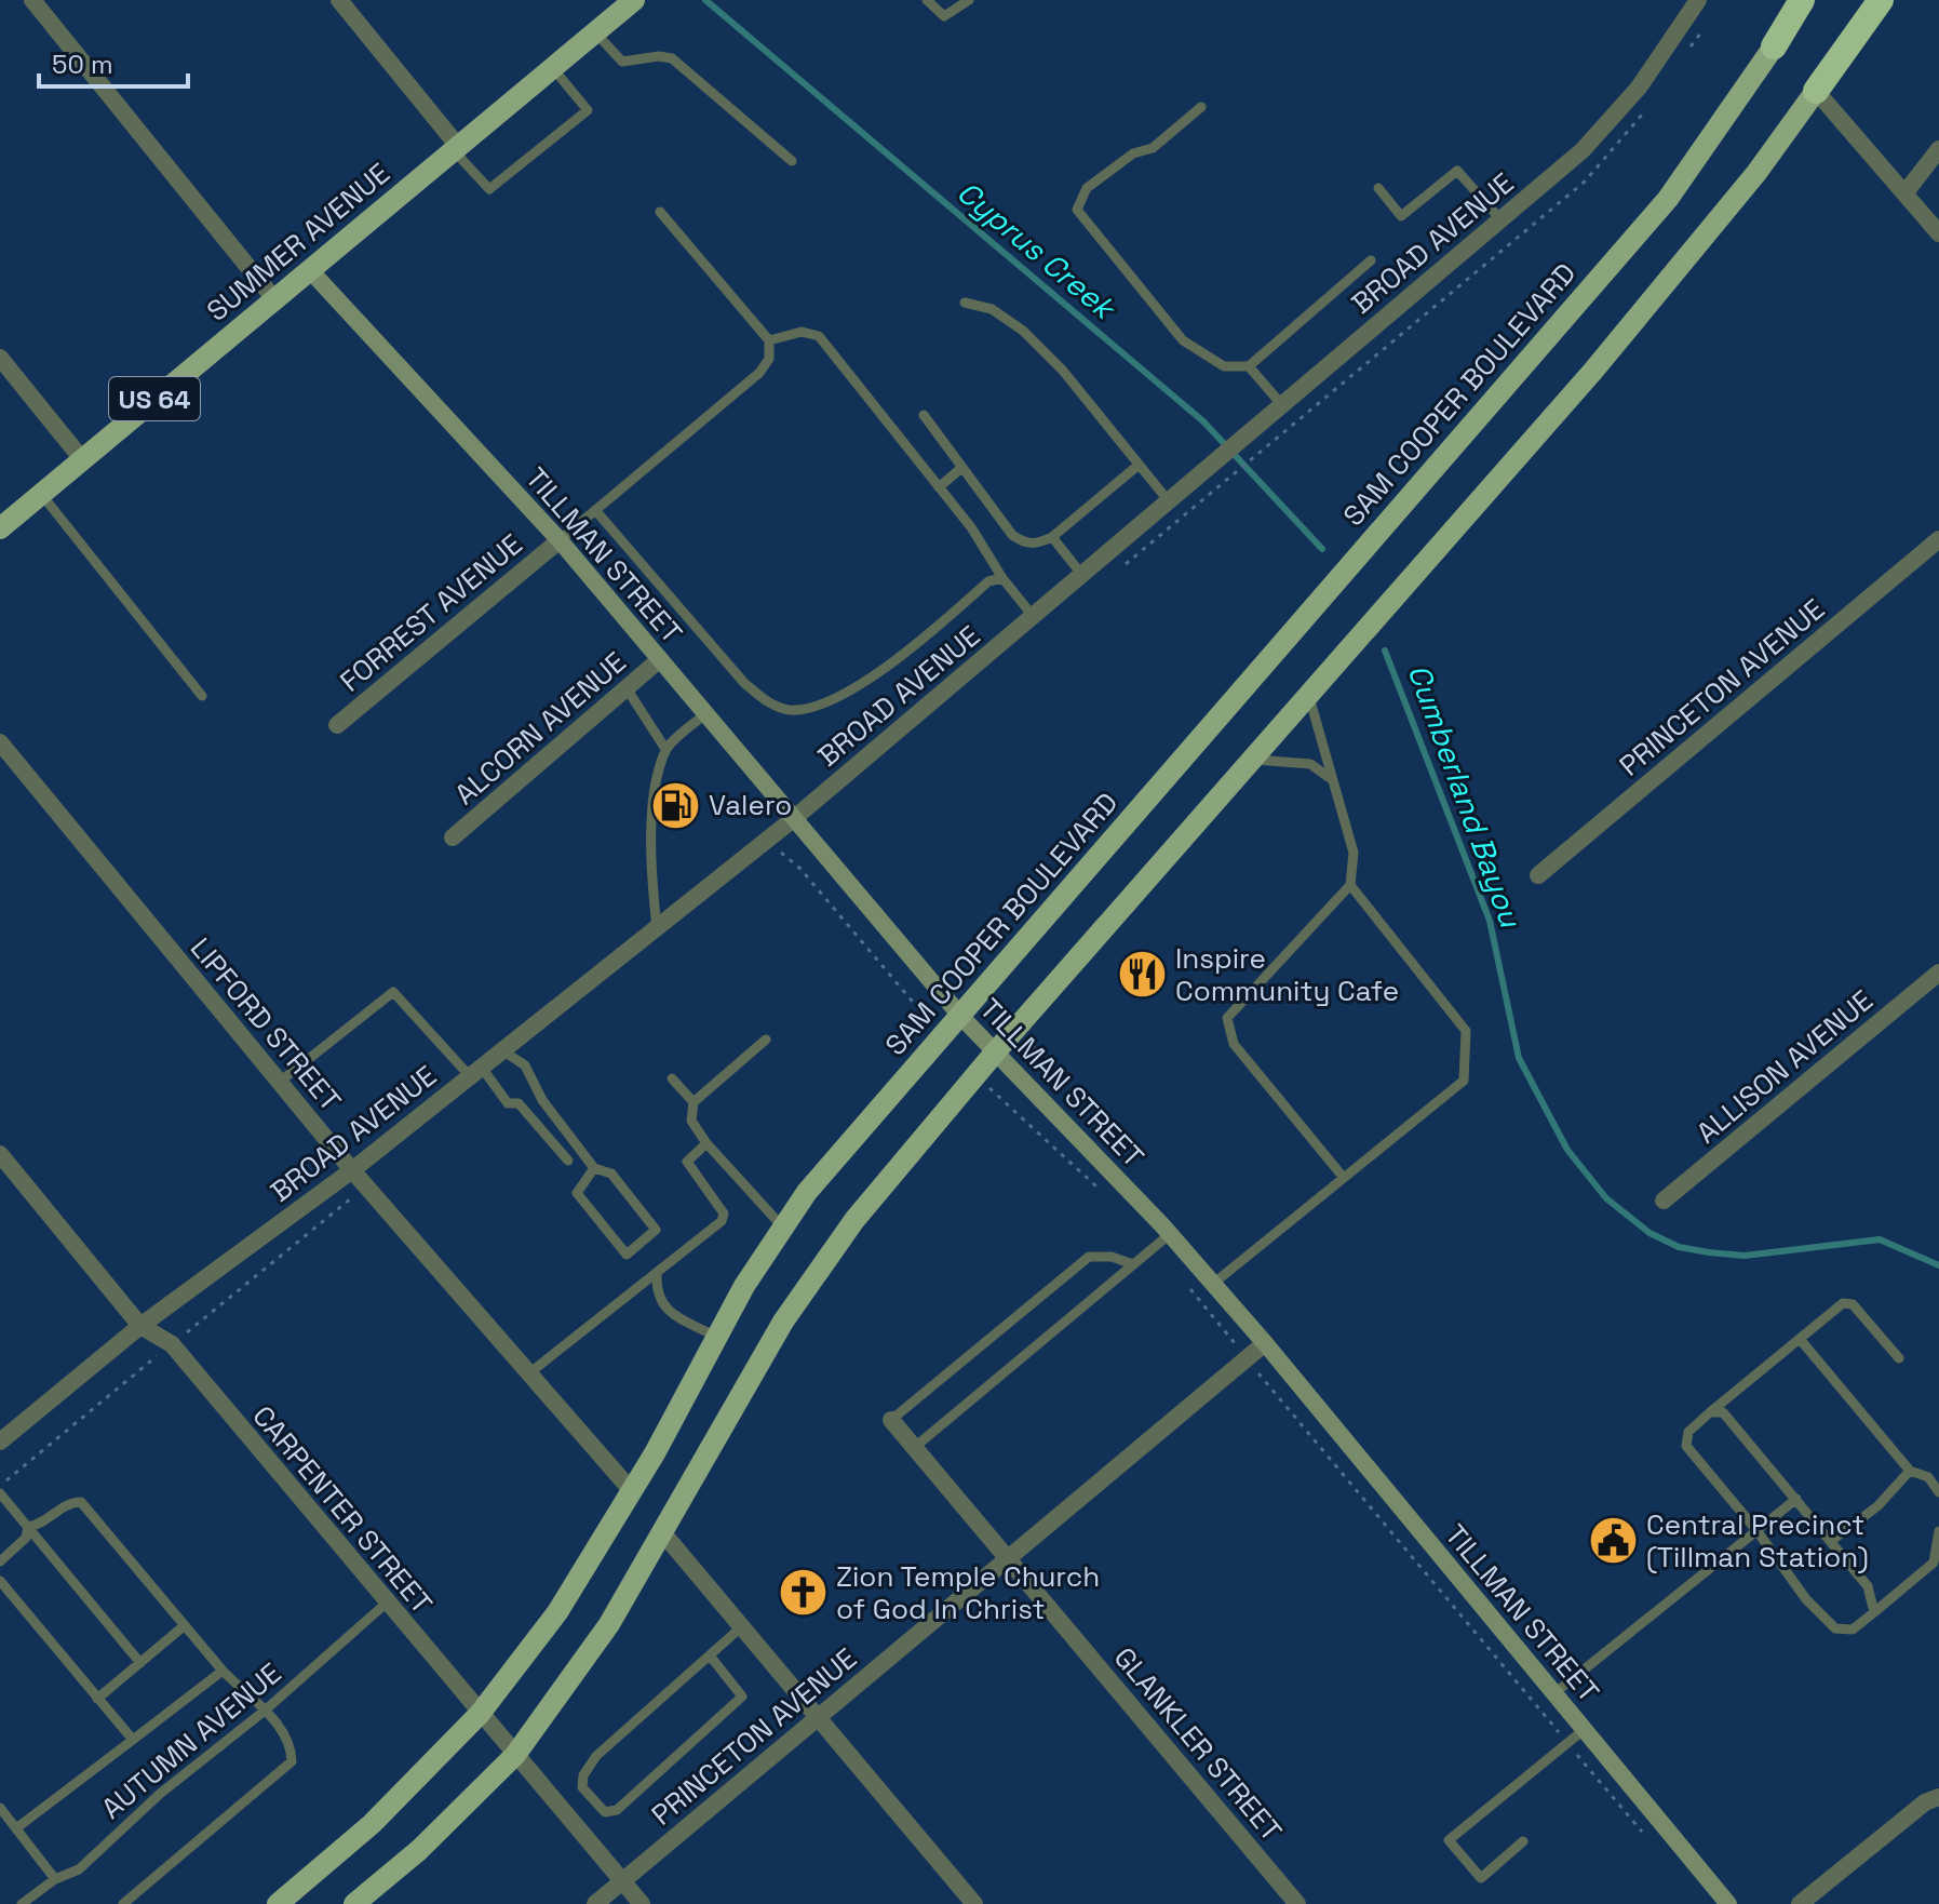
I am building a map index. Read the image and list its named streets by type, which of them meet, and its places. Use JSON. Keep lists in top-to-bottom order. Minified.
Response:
{"streets":{"highway":["SAM COOPER BOULEVARD"],"main road":["SUMMER AVENUE","US 64","TILLMAN STREET"],"street":["BROAD AVENUE","FORREST AVENUE","PRINCETON AVENUE","ALCORN AVENUE","LIPFORD STREET","ALLISON AVENUE","CARPENTER STREET","GLANKLER STREET"],"lane":["AUTUMN AVENUE"]},"crossings":[["SUMMER AVENUE","TILLMAN STREET"],["BROAD AVENUE","TILLMAN STREET"],["BROAD AVENUE","LIPFORD STREET"],["BROAD AVENUE","CARPENTER STREET"],["SAM COOPER BOULEVARD","TILLMAN STREET"],["SAM COOPER BOULEVARD","LIPFORD STREET"],["SAM COOPER BOULEVARD","CARPENTER STREET"],["TILLMAN STREET","FORREST AVENUE"],["TILLMAN STREET","PRINCETON AVENUE"],["TILLMAN STREET","ALCORN AVENUE"],["PRINCETON AVENUE","CARPENTER STREET"],["PRINCETON AVENUE","GLANKLER STREET"],["CARPENTER STREET","AUTUMN AVENUE"]],"water":["Cyprus Creek","Cumberland Bayou"],"places":{"fuel station":["Valero"],"restaurant":["Inspire Community Cafe"],"public building":["Central Precinct (Tillman Station)"],"church":["Zion Temple Church of God In Christ"]},"scale_bar":"50 m"}
